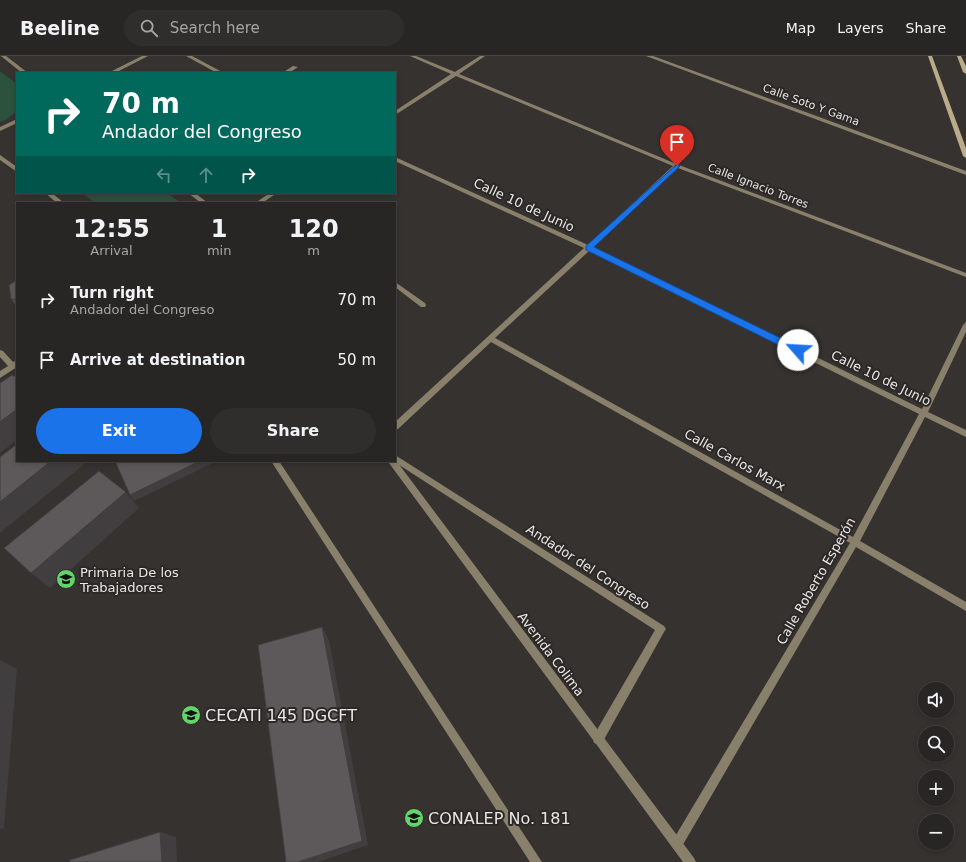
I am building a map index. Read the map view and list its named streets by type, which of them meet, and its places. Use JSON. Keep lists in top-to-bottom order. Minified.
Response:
{"streets":{"street":["Calle Soto Y Gama","Calle Ignacio Torres","Calle 10 de Junio","Calle Carlos Marx","Andador del Congreso","Calle Roberto Esperón","Avenida Colima"]},"crossings":[["Calle 10 de Junio","Calle Roberto Esperón"],["Calle Carlos Marx","Calle Roberto Esperón"],["Andador del Congreso","Avenida Colima"],["Calle Roberto Esperón","Avenida Colima"]],"places":{"school or university":["Primaria De los Trabajadores","CECATI 145 DGCFT","CONALEP No. 181"]},"page":{"header":"Beeline","search":"Search here","nav":["Map","Layers","Share"],"turn":["70 m","Andador del Congreso"],"eta":["12:55","Arrival","1","min","120","m"],"list":[{"name":"Turn right","note":"Andador del Congreso","value":"70 m"},{"name":"Arrive at destination","value":"50 m"}],"buttons":["Exit","Share"],"map_buttons":["+","−"]}}
